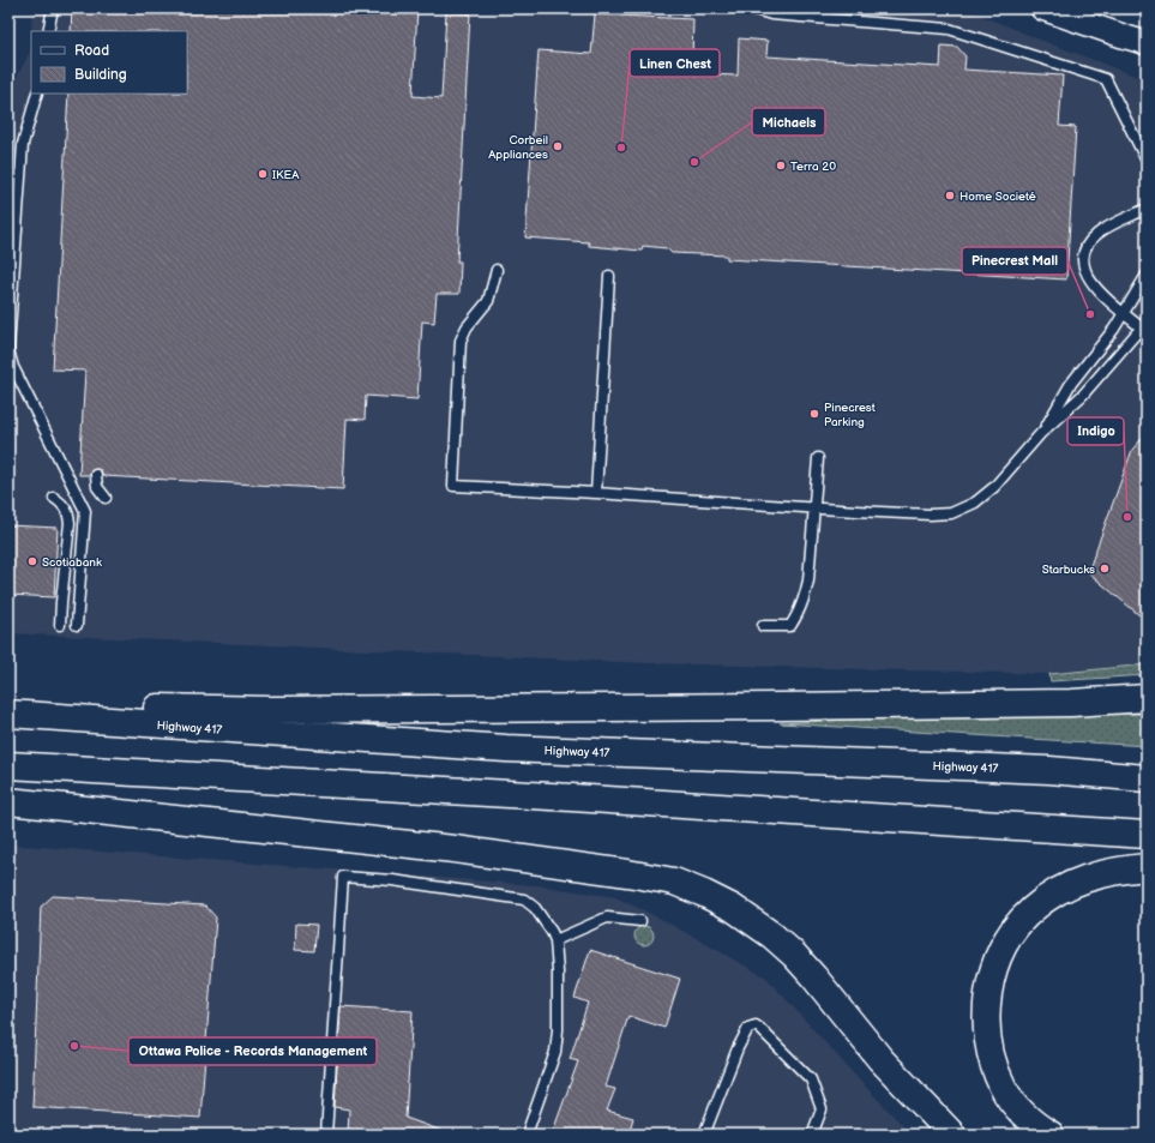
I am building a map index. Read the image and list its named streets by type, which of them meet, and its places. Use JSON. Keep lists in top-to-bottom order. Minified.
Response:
{"streets":{"highway":["Highway 417"]},"places":["Corbeil Appliances","Linen Chest","Michaels","Terra 20","IKEA","Home Societé","Pinecrest Mall","Pinecrest Parking","Indigo","Scotiabank","Starbucks","Ottawa Police - Records Management"],"legend":["Road","Building"]}
